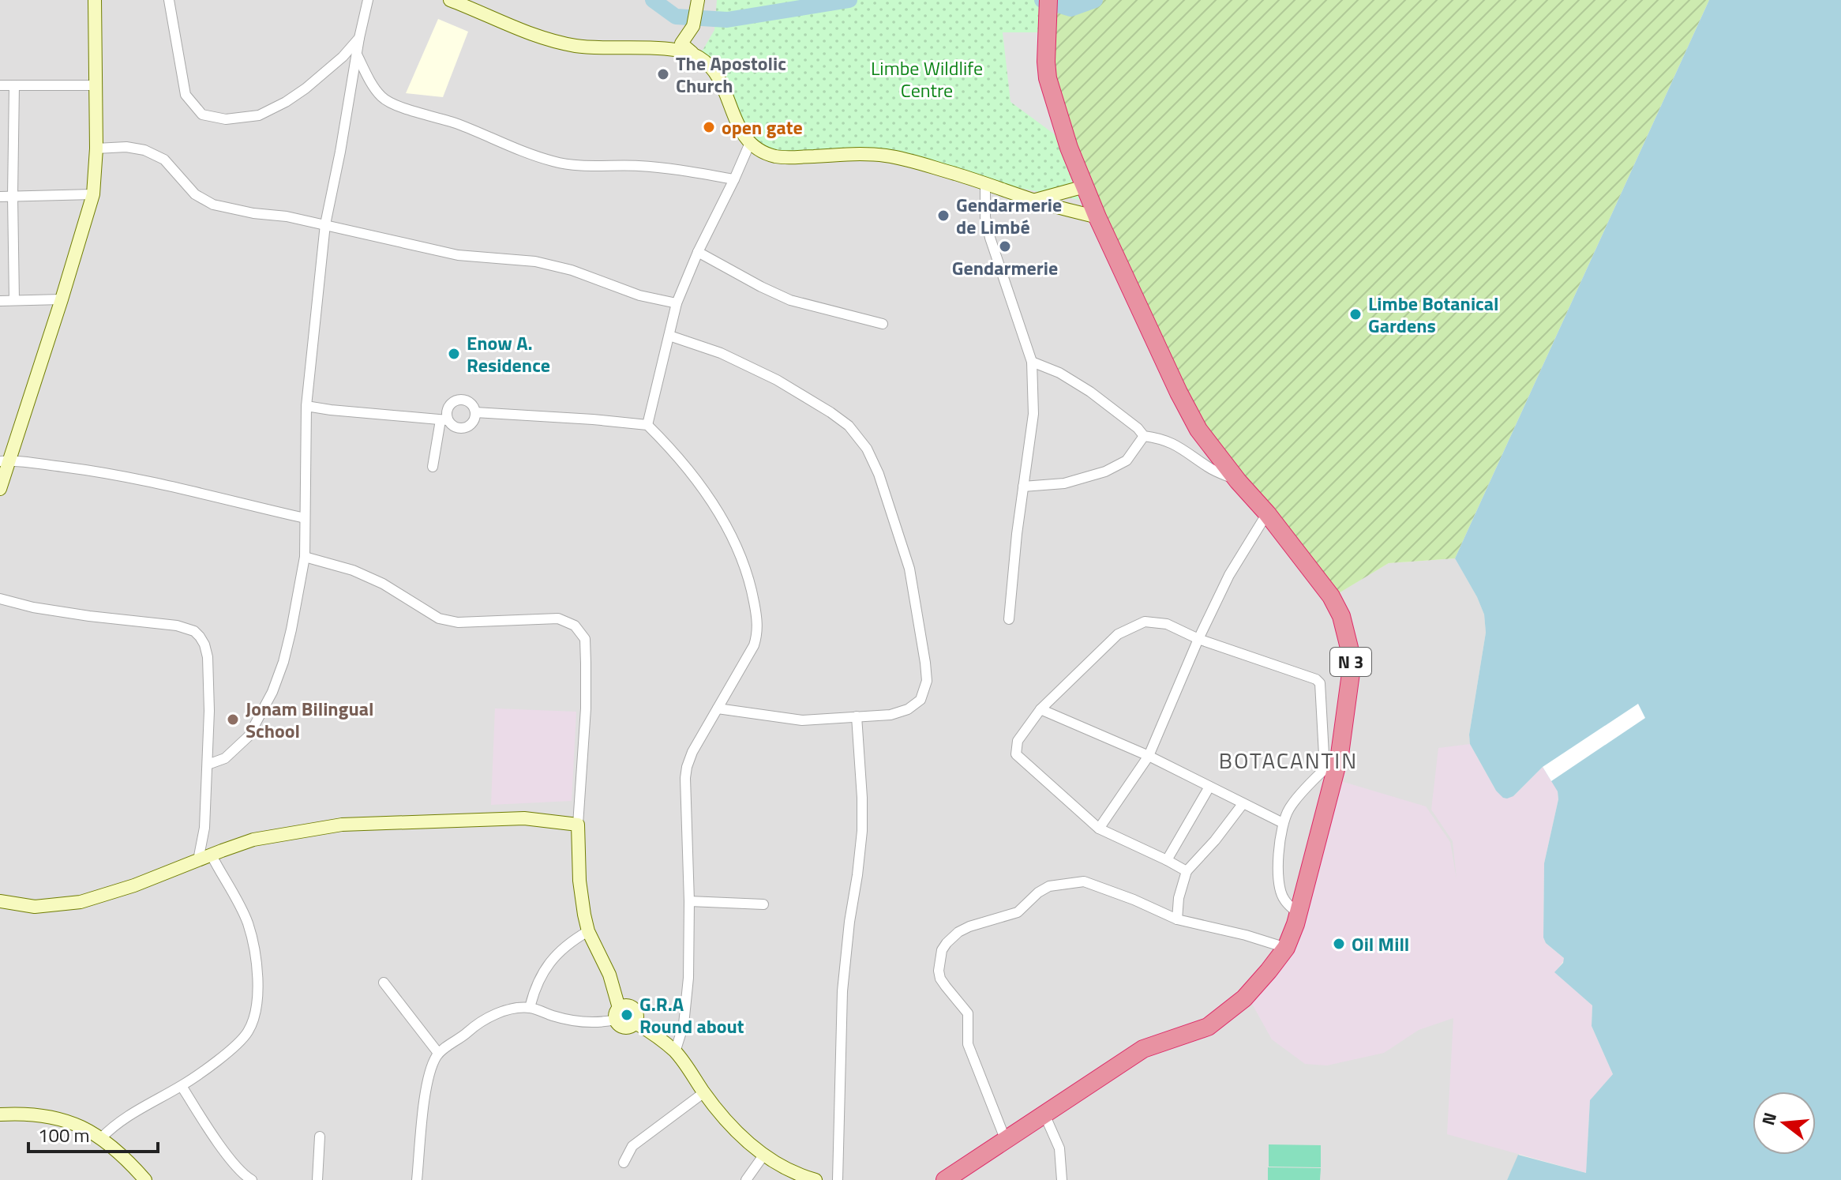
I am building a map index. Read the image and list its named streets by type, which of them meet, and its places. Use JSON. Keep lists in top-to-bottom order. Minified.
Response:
{"streets":{"highway":["N 3"]},"districts":["BOTACANTIN"],"parks":["Limbe Wildlife Centre"],"places":["The Apostolic Church","open gate","Gendarmerie de Limbé","Gendarmerie","Limbe Botanical Gardens","Enow A. Residence","Jonam Bilingual School","Oil Mill","G.R.A Round about"],"scale_bar":"100 m","north":"left"}
